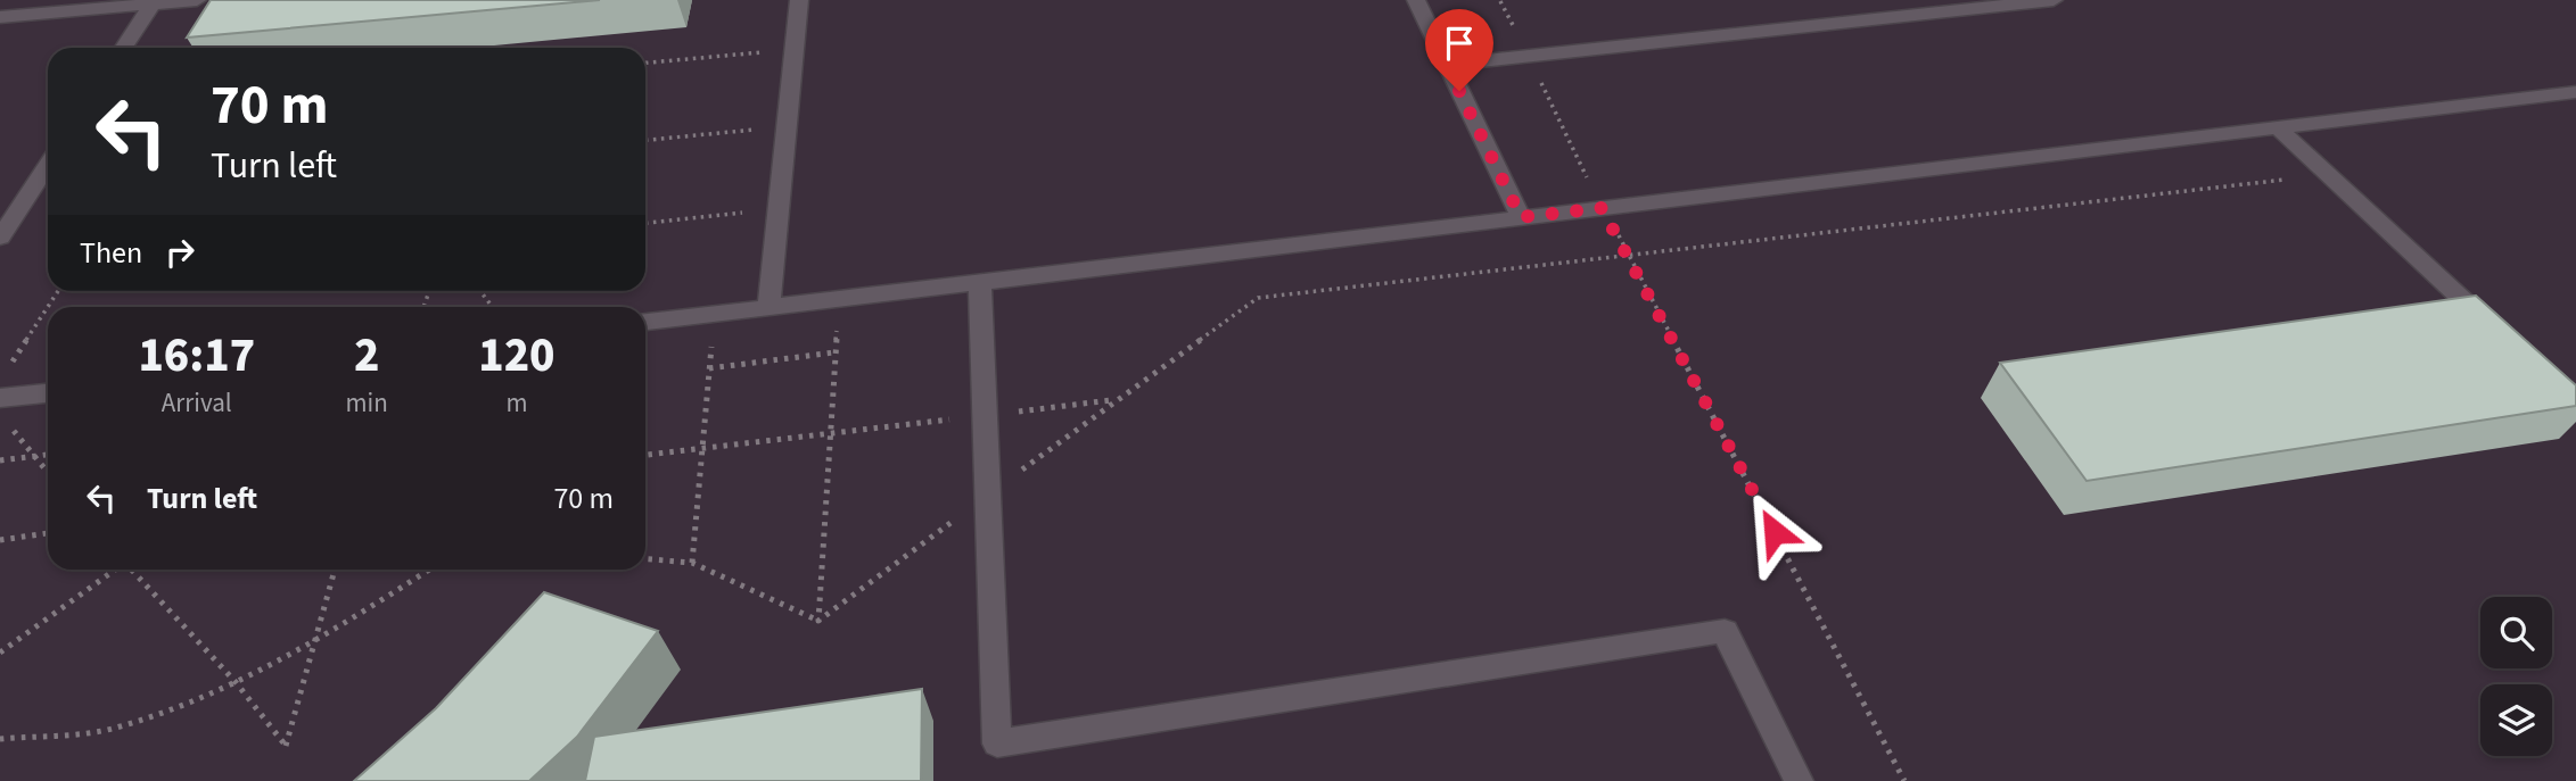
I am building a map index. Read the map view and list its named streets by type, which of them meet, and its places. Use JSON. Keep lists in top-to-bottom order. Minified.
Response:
{"page":{"turn":["70 m","Turn left"],"then":"Then","eta":["16:17","Arrival","2","min","120","m"],"list":[{"name":"Turn left","value":"70 m"}]}}
